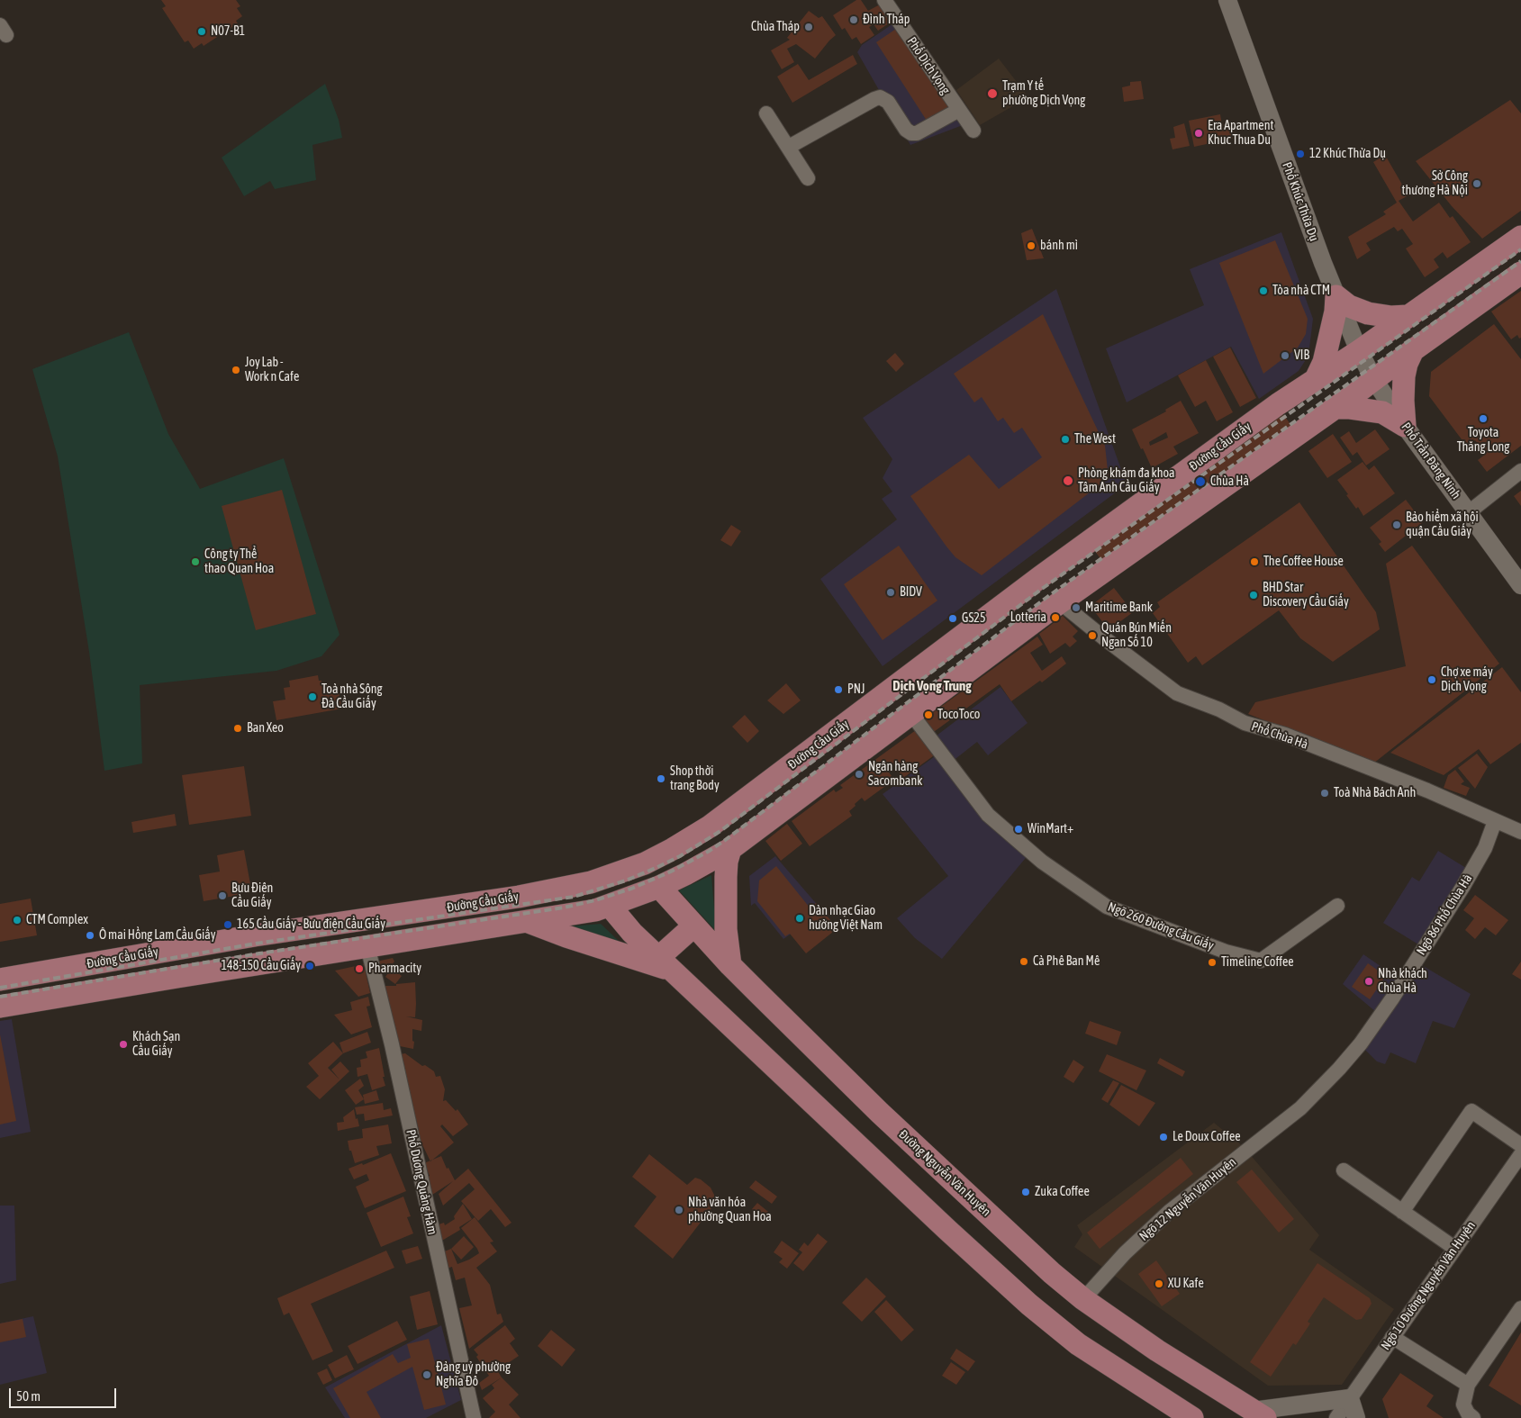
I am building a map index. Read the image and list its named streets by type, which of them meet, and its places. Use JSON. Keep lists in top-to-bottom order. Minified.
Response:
{"streets":{"main road":["Đường Cầu Giấy","Đường Nguyễn Văn Huyên"],"street":["Phố Dịch Vọng","Phố Khúc Thừa Dụ","Phố Trần Đăng Ninh","Phố Chùa Hà","Ngõ 86 Phố Chùa Hà","Ngõ 260 Đường Cầu Giấy","Phố Dương Quảng Hàm","Ngõ 12 Nguyễn Văn Huyên","Ngõ 10 Đường Nguyễn Văn Huyên"]},"crossings":[["Phố Khúc Thừa Dụ","Đường Cầu Giấy"],["Phố Khúc Thừa Dụ","Phố Trần Đăng Ninh"],["Đường Cầu Giấy","Phố Trần Đăng Ninh"],["Đường Cầu Giấy","Phố Chùa Hà"],["Đường Cầu Giấy","Ngõ 260 Đường Cầu Giấy"],["Đường Cầu Giấy","Đường Nguyễn Văn Huyên"],["Đường Cầu Giấy","Phố Dương Quảng Hàm"],["Phố Chùa Hà","Ngõ 86 Phố Chùa Hà"],["Ngõ 86 Phố Chùa Hà","Ngõ 12 Nguyễn Văn Huyên"],["Đường Nguyễn Văn Huyên","Ngõ 12 Nguyễn Văn Huyên"]],"districts":["Dịch Vọng Trung"],"places":["Đình Tháp","Chùa Tháp","N07-B1","Trạm Y tế phường Dịch Vọng","Era Apartment Khuc Thua Du","12 Khúc Thừa Dụ","Sở Công thương Hà Nội","bánh mì","Tòa nhà CTM","VIB","Joy Lab - Work n Cafe","Toyota Thăng Long","The West","Phòng khám đa khoa Tâm Anh Cầu Giấy","Chùa Hà","Bảo hiểm xã hội quận Cầu Giấy","Công ty Thể thao Quan Hoa","The Coffee House","BIDV","BHD Star Discovery Cầu Giấy","Maritime Bank","Lotteria","GS25","Quán Bún Miến Ngan Số 10","Chợ xe máy Dịch Vọng","PNJ","Toà nhà Sông Đà Cầu Giấy","TocoToco","Ban Xeo","Ngân hàng Sacombank","Shop thời trang Body","Toà Nhà Bách Anh","WinMart+","Bưu Điện Cầu Giấy","Dàn nhạc Giao hưởng Việt Nam","CTM Complex","165 Cầu Giấy - Bưu điện Cầu Giấy","Ô mai Hồng Lam Cầu Giấy","Cà Phê Ban Mê","Timeline Coffee","148-150 Cầu Giấy","Pharmacity","Nhà khách Chùa Hà","Khách Sạn Cầu Giấy","Le Doux Coffee","Zuka Coffee","Nhà văn hóa phường Quan Hoa","XU Kafe","Đảng uỷ phường Nghĩa Đô"],"scale_bar":"50 m"}
